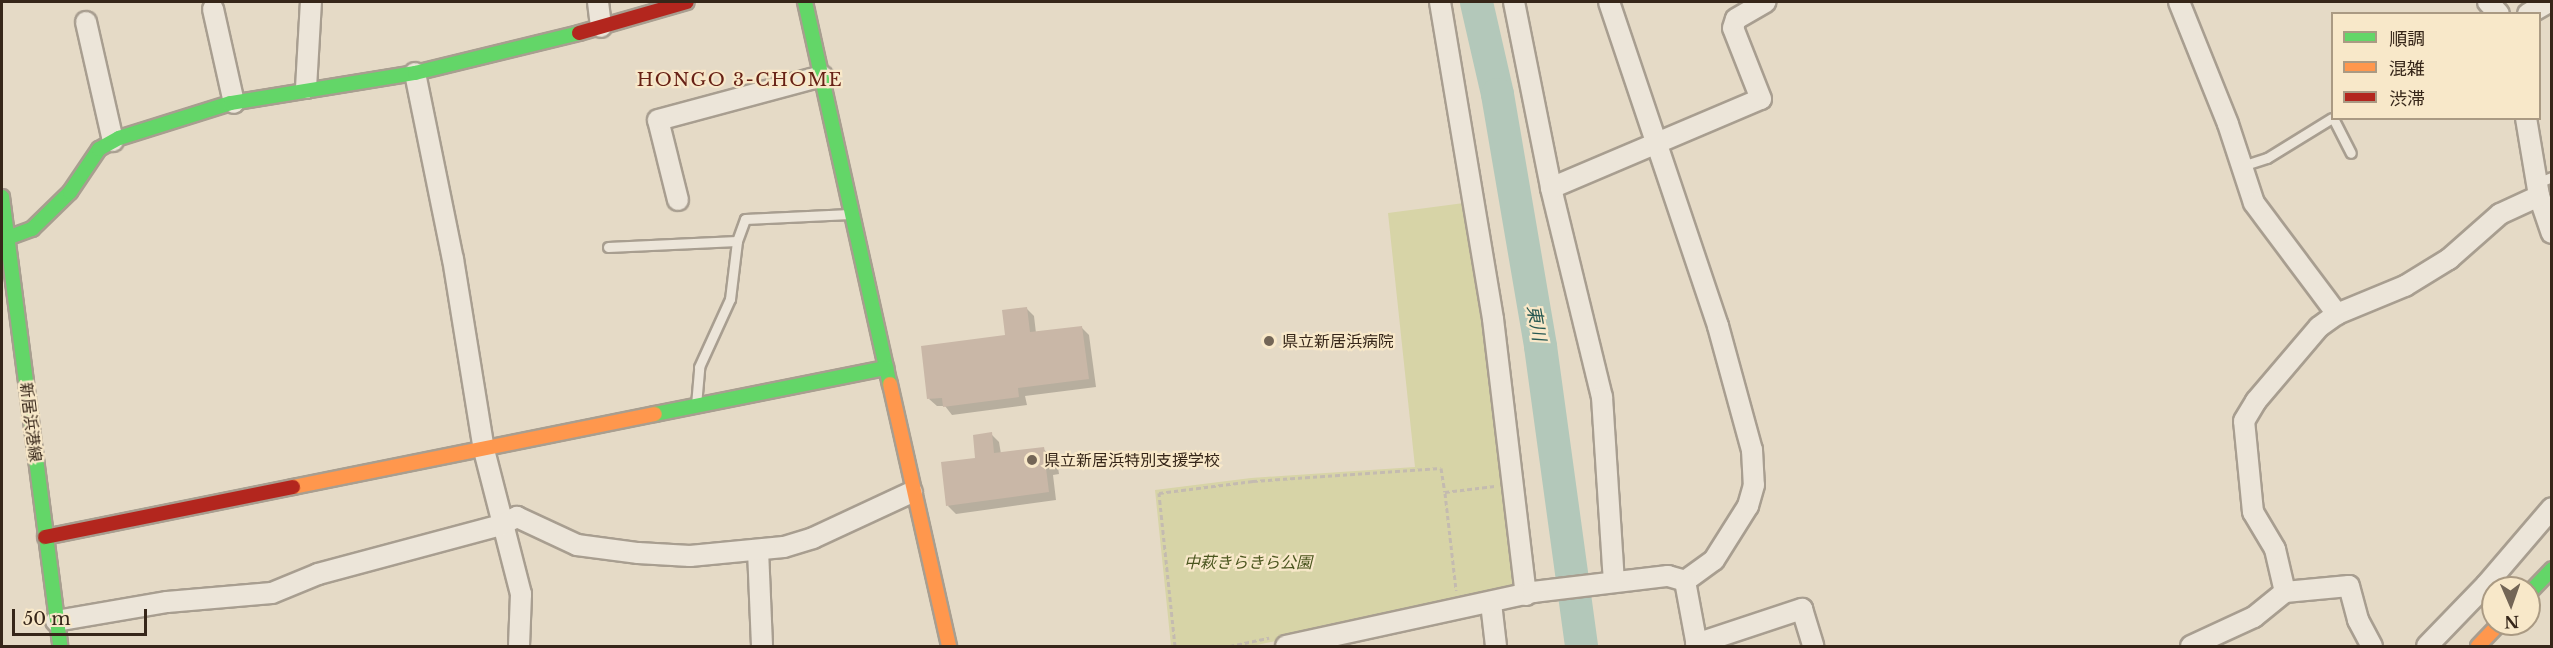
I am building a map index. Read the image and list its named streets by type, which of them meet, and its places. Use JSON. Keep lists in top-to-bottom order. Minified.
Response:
{"streets":{"main road":["新居浜港線"]},"districts":["HONGO 3-CHOME"],"water":["東川"],"parks":["中萩きらきら公園"],"places":["県立新居浜病院","県立新居浜特別支援学校"],"legend":["順調","混雑","渋滞"],"scale_bar":"50 m","north":"bottom"}
